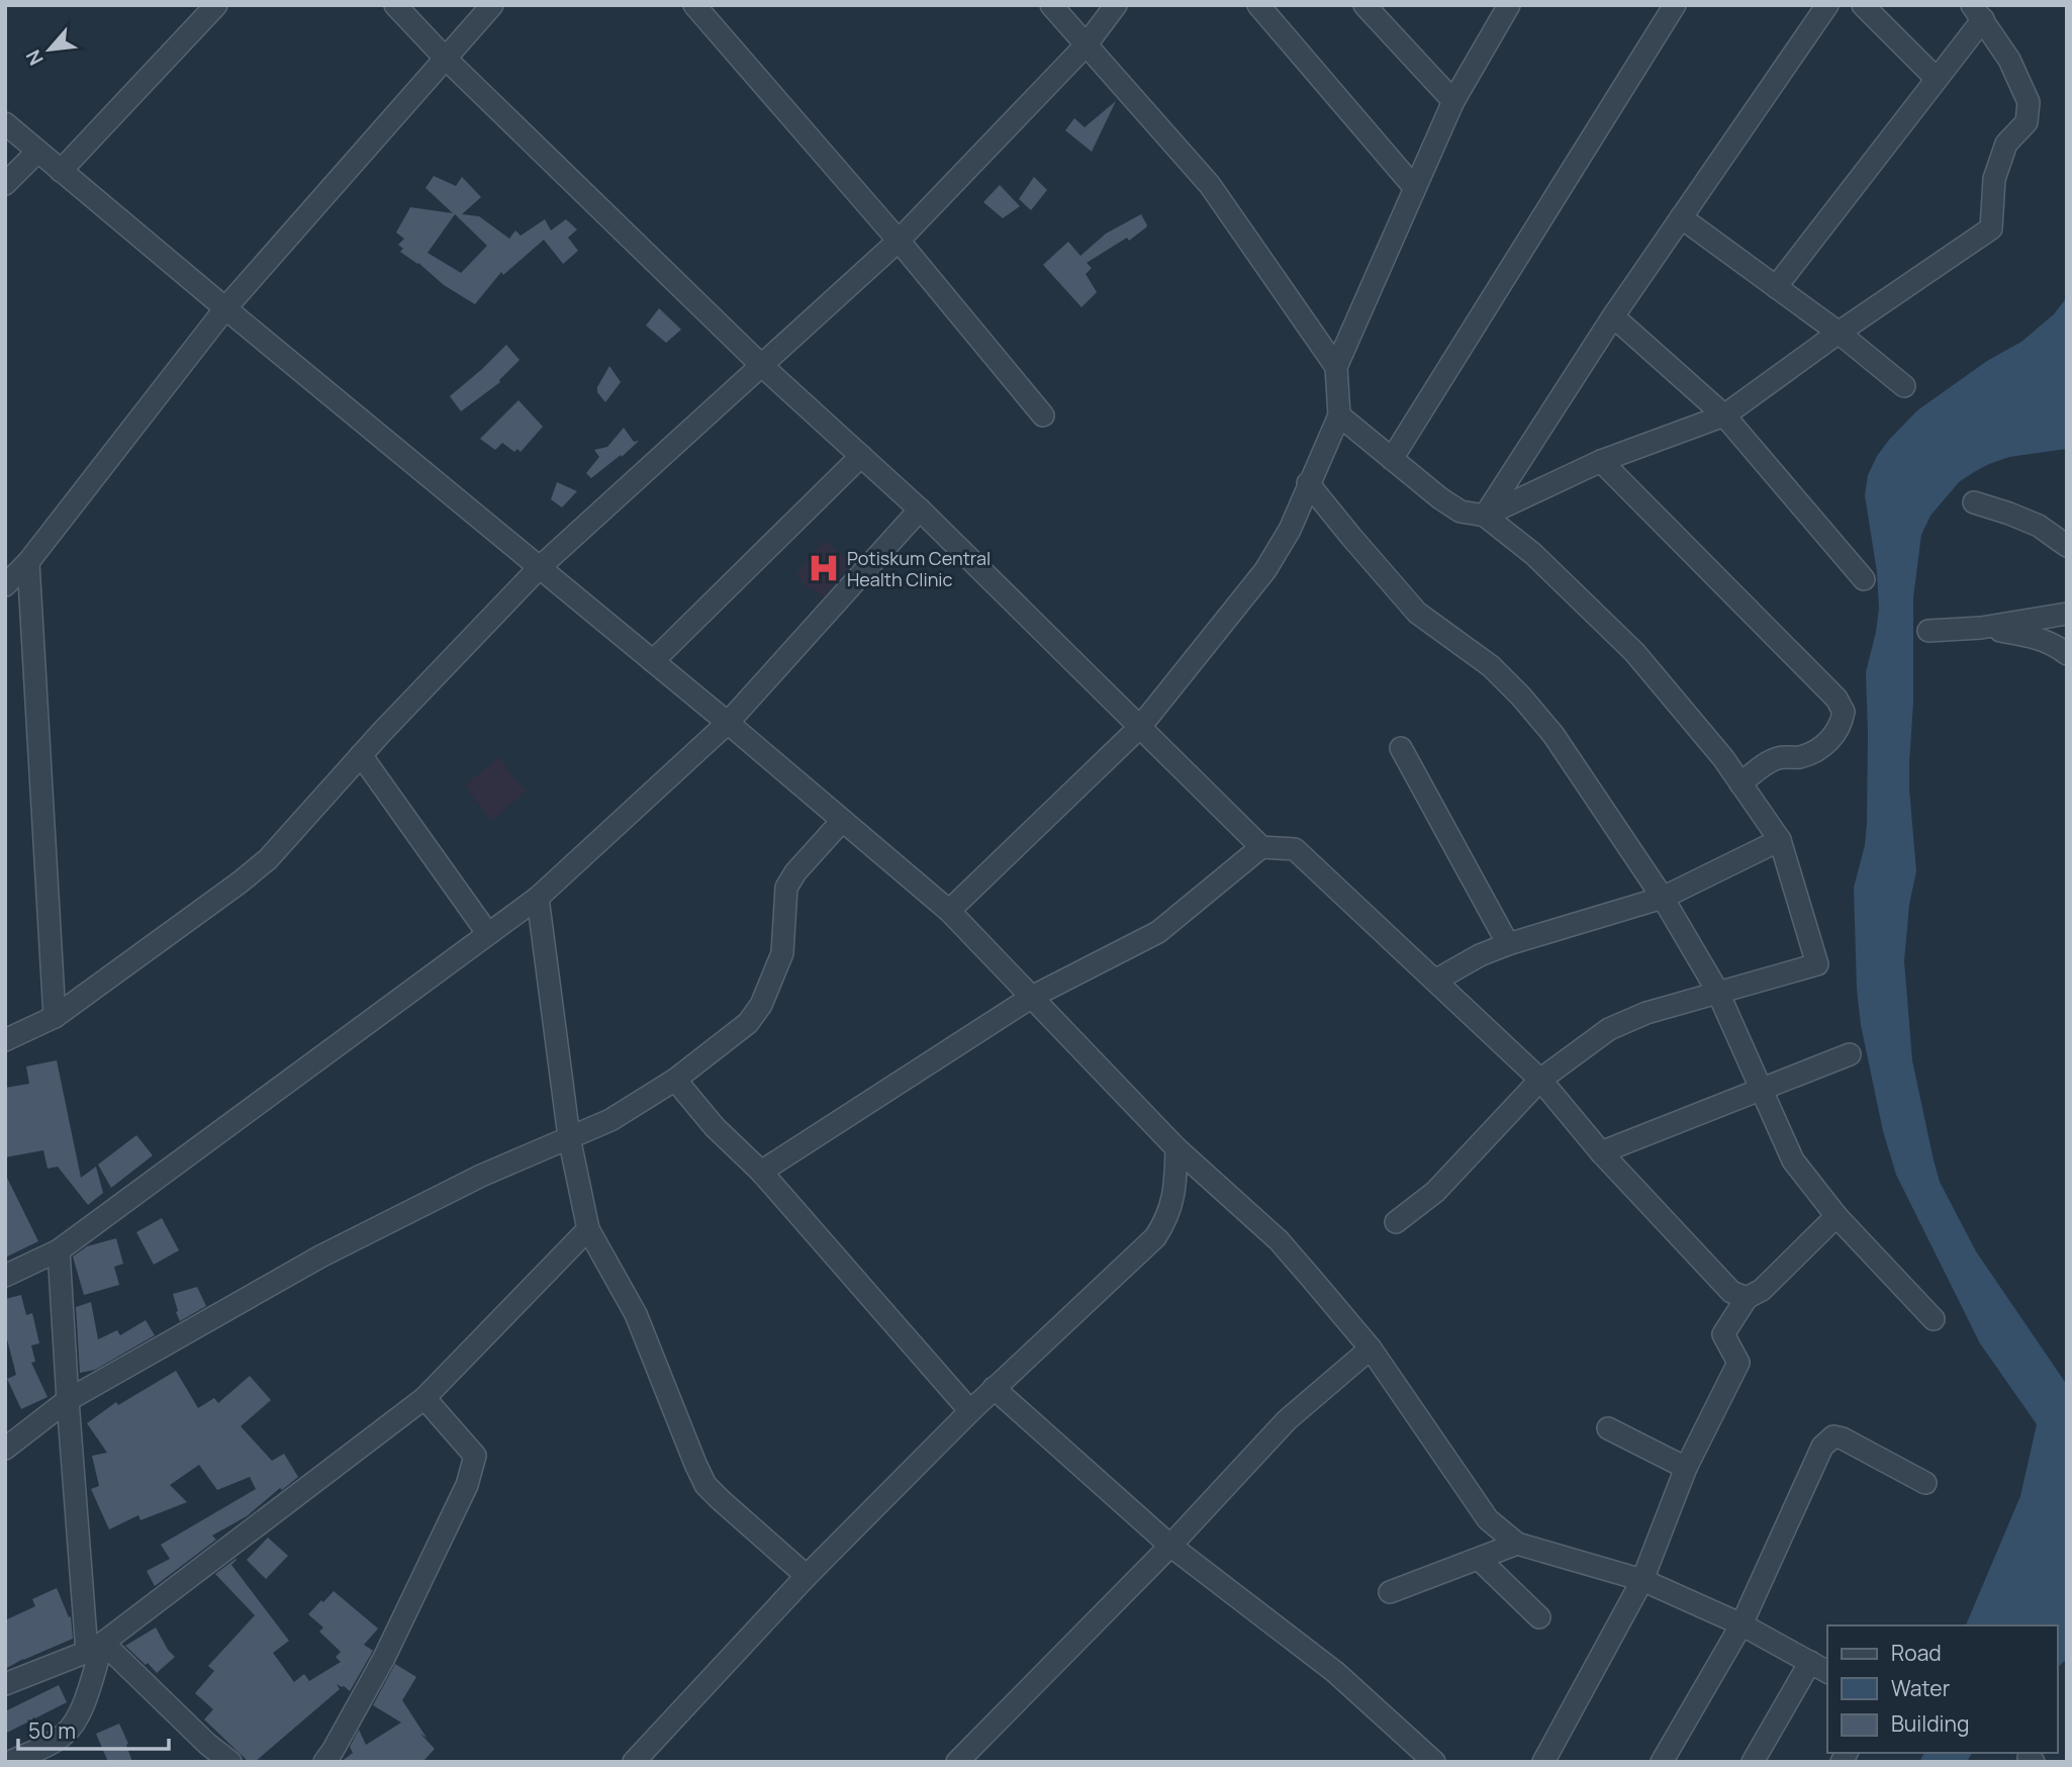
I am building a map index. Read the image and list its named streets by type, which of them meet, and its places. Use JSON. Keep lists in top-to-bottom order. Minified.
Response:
{"places":{"hospital":["Potiskum Central Health Clinic"]},"legend":["Road","Water","Building"],"scale_bar":"50 m","north":"bottom left"}
